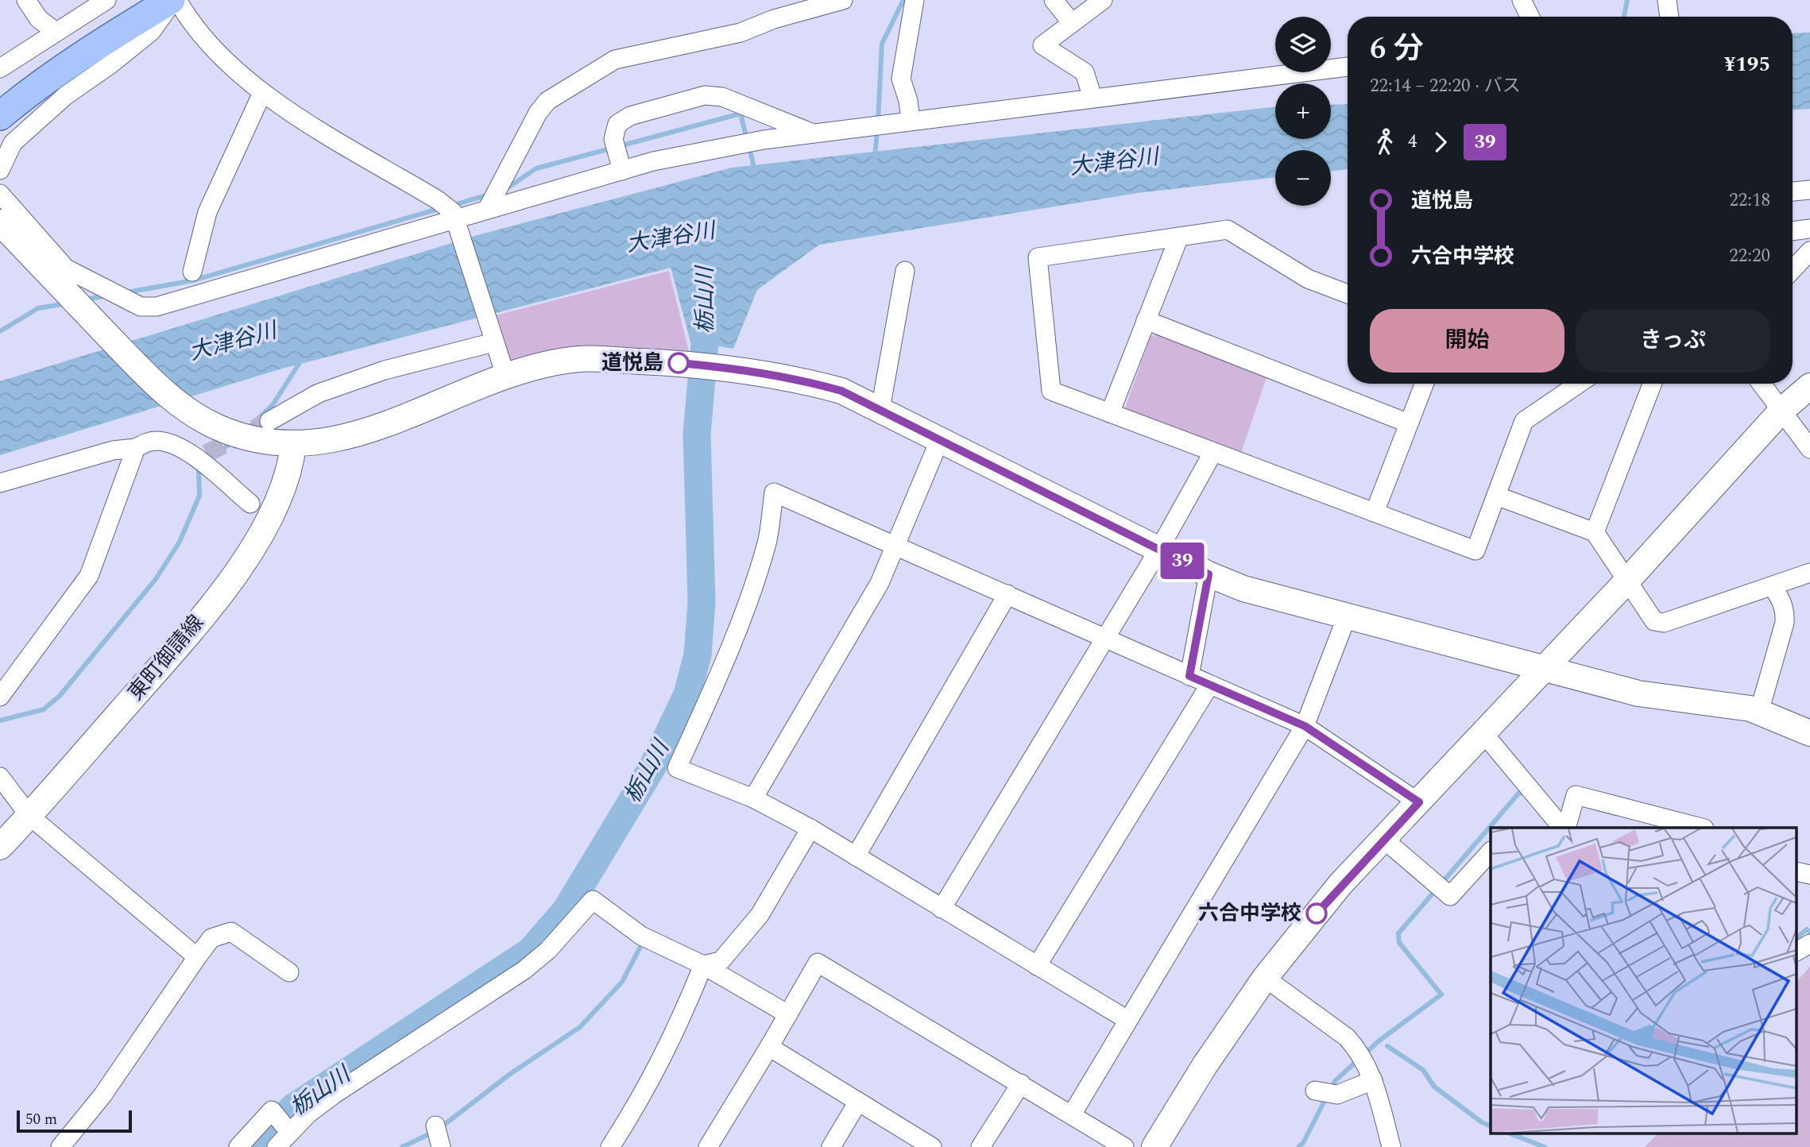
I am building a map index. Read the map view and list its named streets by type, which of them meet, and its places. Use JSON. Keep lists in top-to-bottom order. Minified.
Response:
{"streets":{"street":["東町御請線"]},"water":["大津谷川","栃山川"],"places":["道悦島","六合中学校"],"lines":["bus line 39"],"scale_bar":"50 m","page":{"on_map":"39","map_buttons":["+","−"],"heading":["6 分","22:14 – 22:20 · バス","¥195"],"legs":["4","39"],"list":[{"name":"道悦島","value":"22:18"},{"name":"六合中学校","value":"22:20"}],"buttons":["開始","きっぷ"],"scale":"50 m"}}
